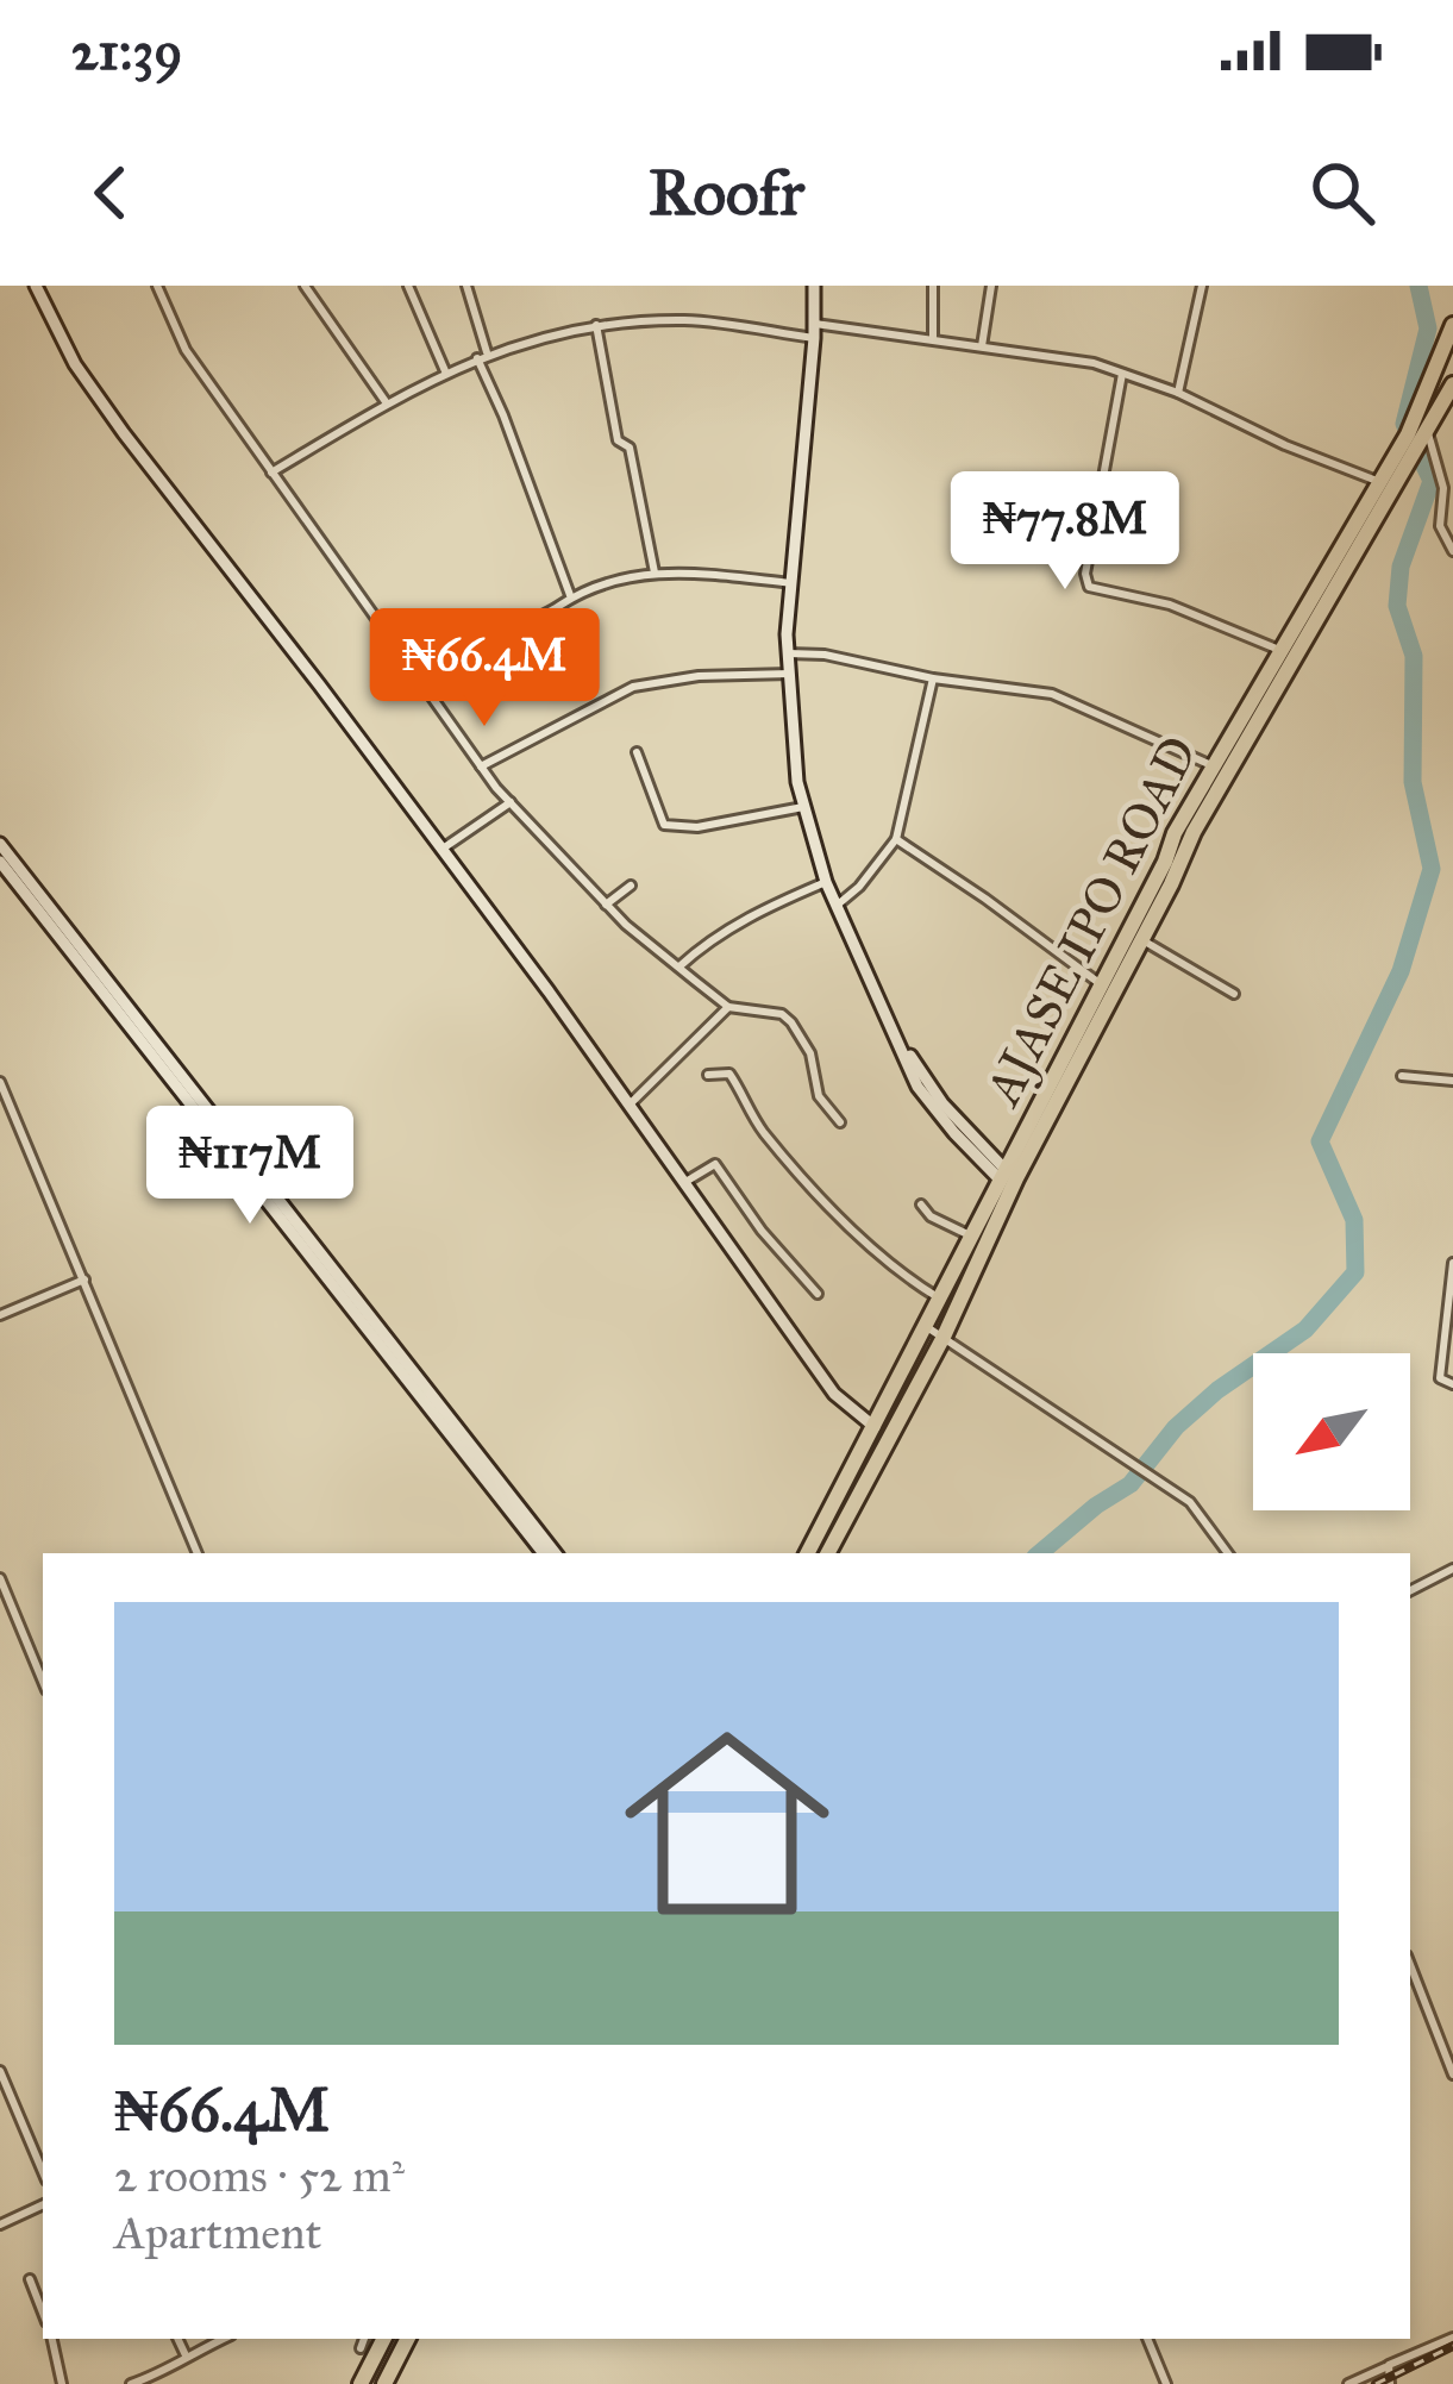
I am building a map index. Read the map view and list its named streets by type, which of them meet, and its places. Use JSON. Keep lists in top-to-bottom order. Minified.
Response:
{"streets":{"highway":["AJASE IPO ROAD"]},"north":"bottom left","page":{"status":"21:39","header":"Roofr","price":["₦77.8M","₦66.4M","₦117M"],"list":[{"name":"₦66.4M","note":"2 rooms · 52 m² · Apartment"}]}}
